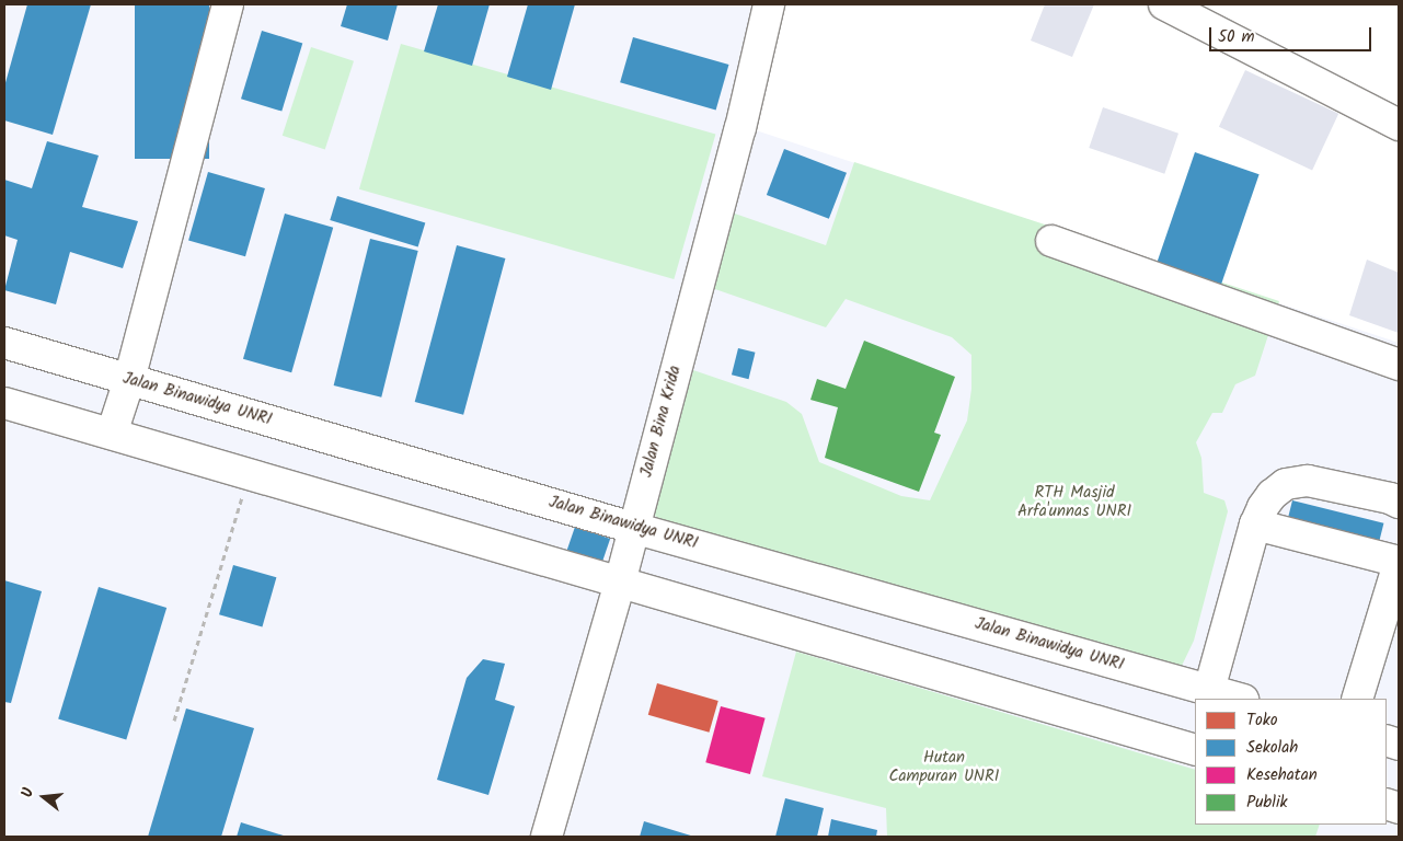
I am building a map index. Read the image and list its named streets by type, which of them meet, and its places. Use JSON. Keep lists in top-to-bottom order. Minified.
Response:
{"streets":{"street":["Jalan Binawidya UNRI","Jalan Bina Krida"]},"crossings":[["Jalan Binawidya UNRI","Jalan Bina Krida"]],"parks":["RTH Masjid Arfa'unnas UNRI","Hutan Campuran UNRI"],"legend":["Toko","Sekolah","Kesehatan","Publik"],"scale_bar":"50 m","north":"left"}
